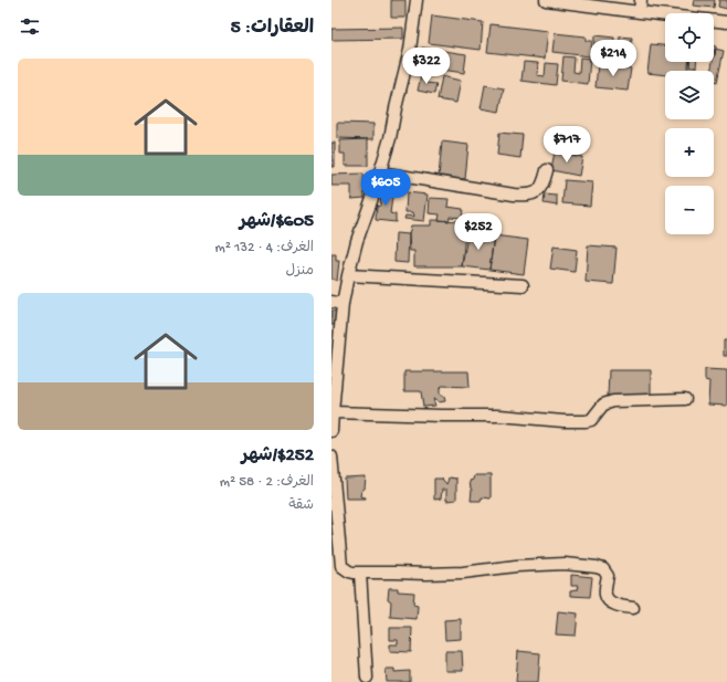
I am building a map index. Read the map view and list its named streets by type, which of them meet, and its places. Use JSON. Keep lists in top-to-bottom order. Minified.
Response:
{"page":{"heading":"العقارات: 5","map_buttons":["+","−"],"price":["$214","$322","$717","$605","$252"],"list":[{"name":"$605/شهر","note":"الغرف: 4 · 132 m² · منزل"},{"name":"$252/شهر","note":"الغرف: 2 · 58 m² · شقة"}]}}
